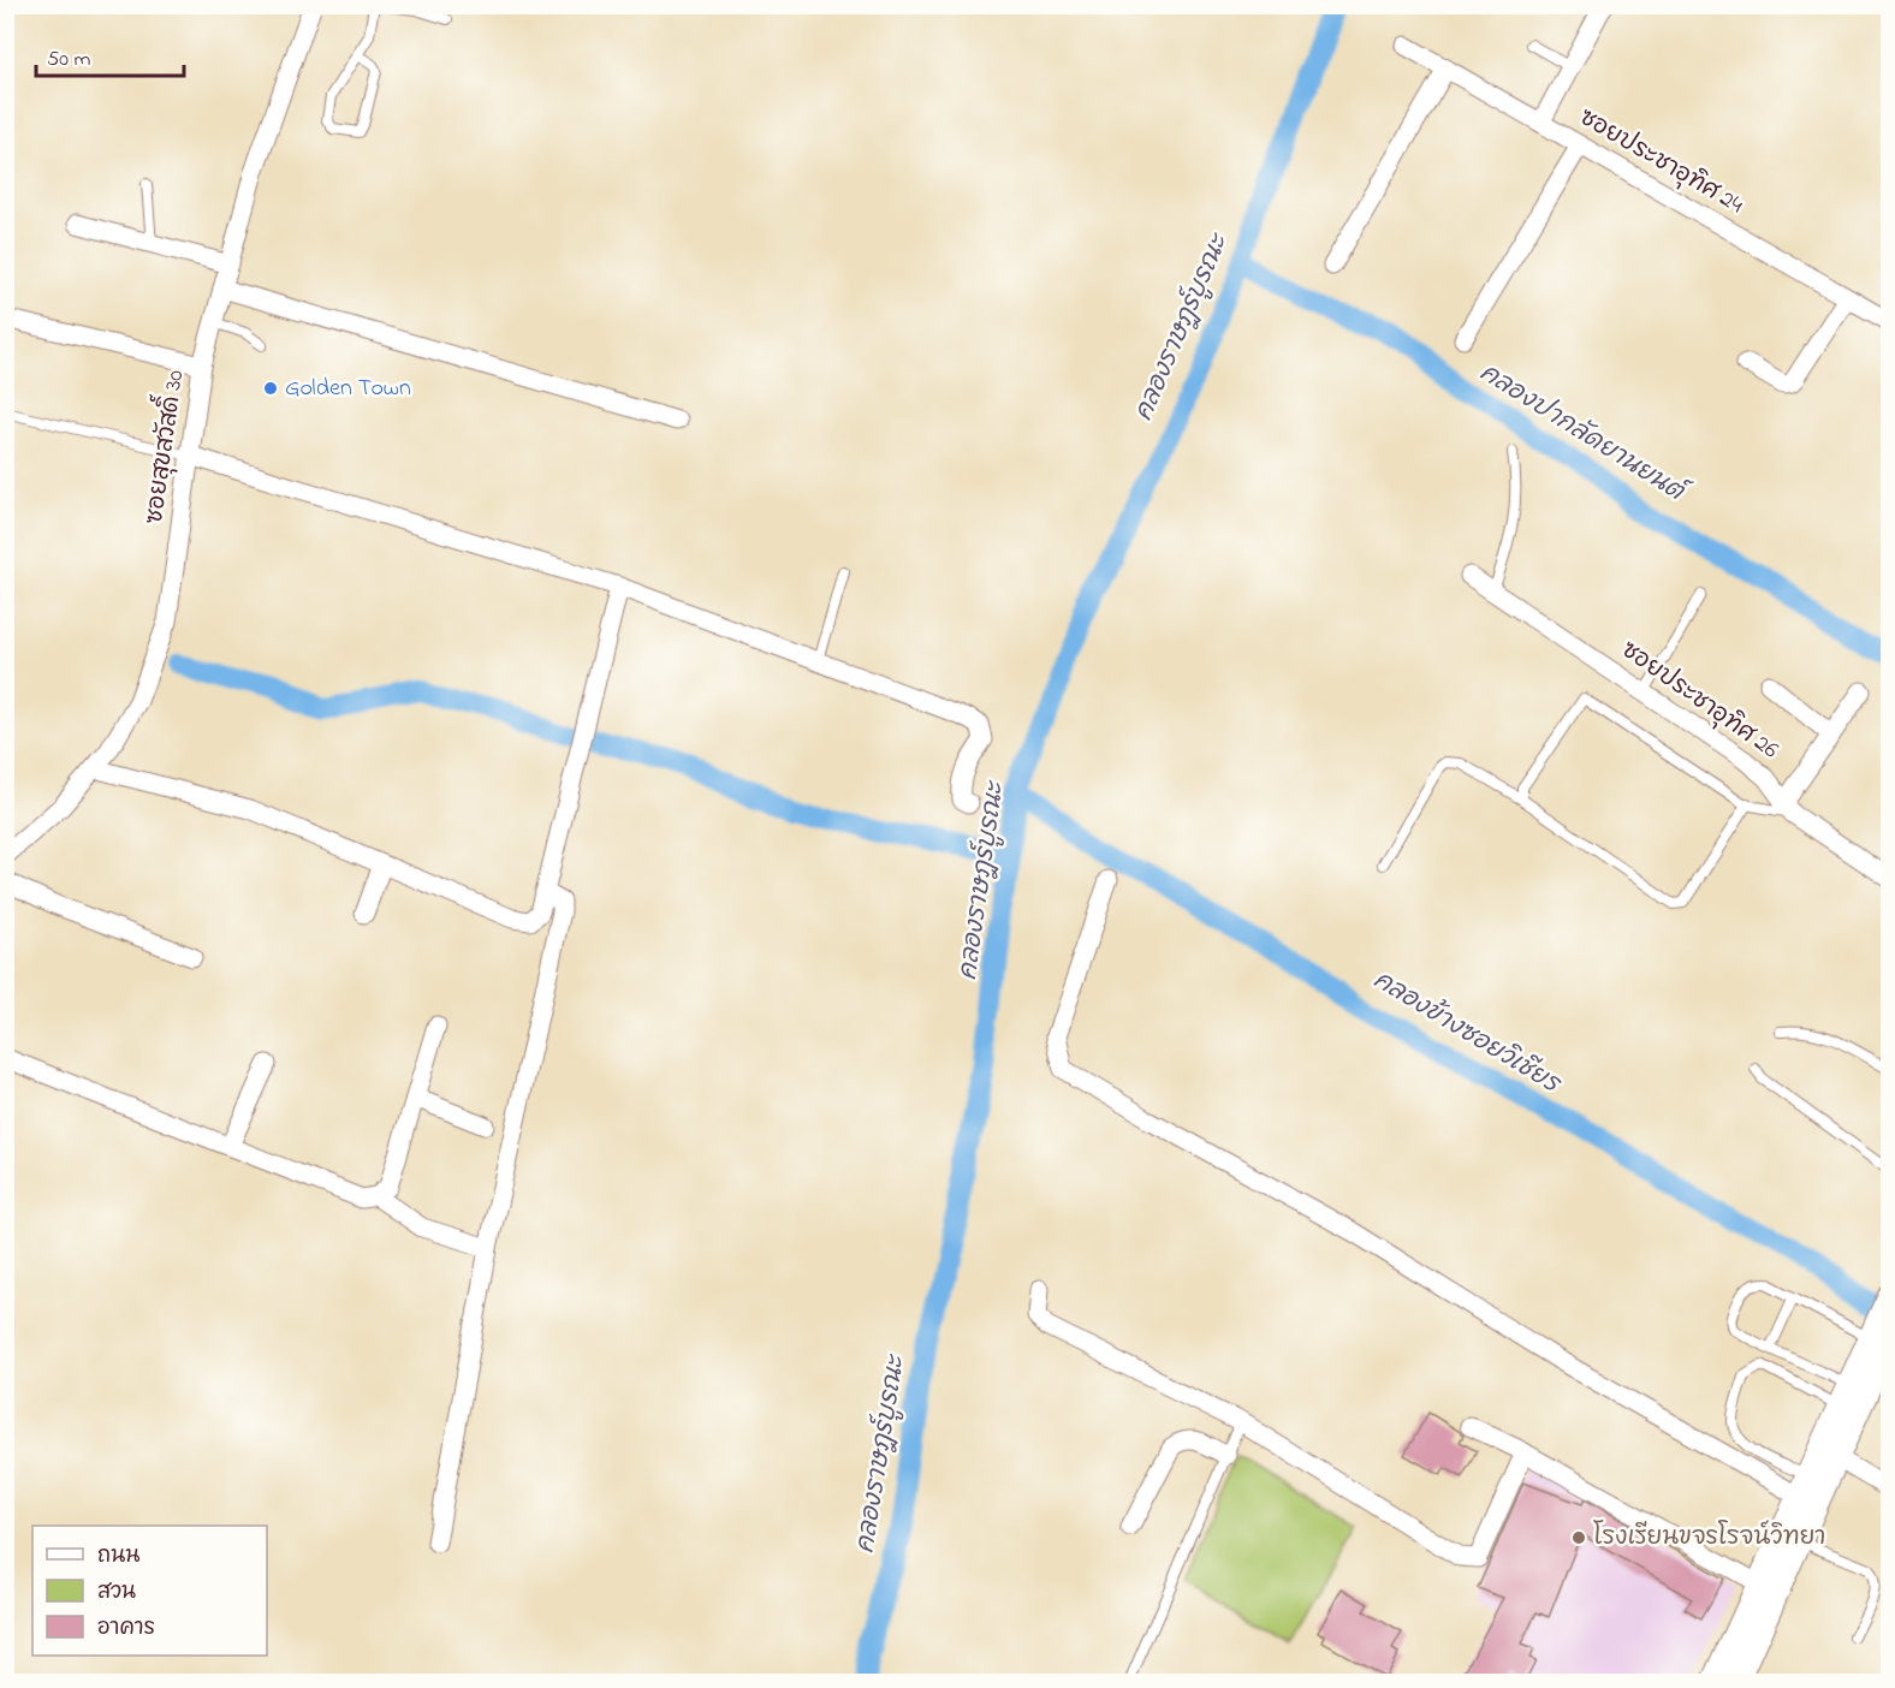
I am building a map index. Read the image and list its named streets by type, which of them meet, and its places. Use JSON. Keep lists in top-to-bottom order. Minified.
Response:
{"streets":{"street":["ซอยประชาอุทิศ 24","ซอยสุขสวัสดิ์ 30","ซอยประชาอุทิศ 26"]},"water":["คลองราษฎร์บูรณะ","คลองปากลัดยานยนต์","คลองข้างซอยวิเชียร"],"places":["Golden Town","โรงเรียนขจรโรจน์วิทยา"],"legend":["ถนน","สวน","อาคาร"],"scale_bar":"50 m"}
